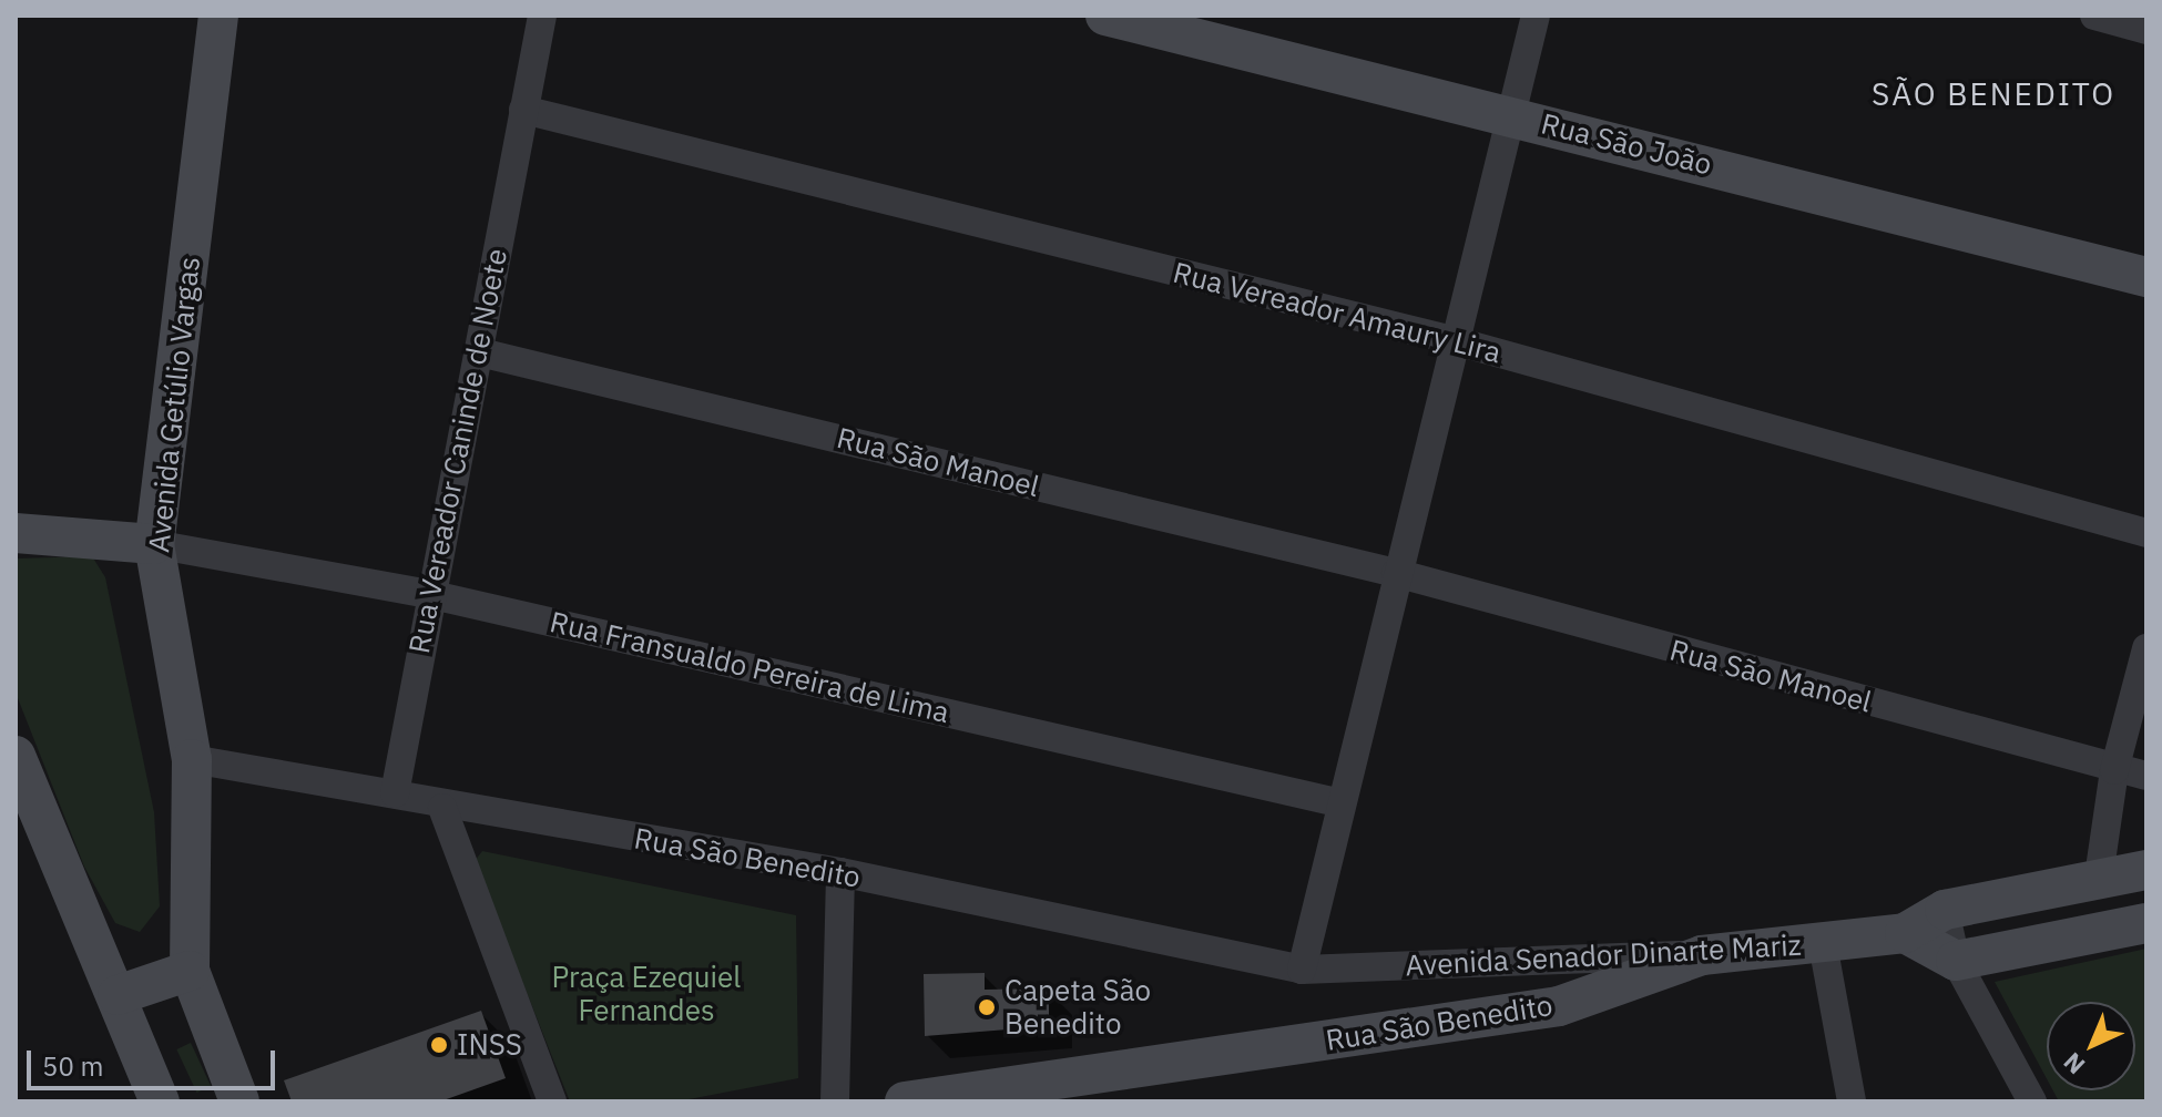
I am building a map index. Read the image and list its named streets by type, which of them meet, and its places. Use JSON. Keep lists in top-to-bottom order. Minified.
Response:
{"streets":{"main road":["Rua São João","Avenida Getúlio Vargas","Rua São Benedito","Avenida Senador Dinarte Mariz"],"street":["Rua Vereador Amaury Lira","Rua Vereador Caninde de Noete","Rua São Manoel","Rua Fransualdo Pereira de Lima"]},"crossings":[["Rua Vereador Amaury Lira","Rua Vereador Caninde de Noete"],["Avenida Getúlio Vargas","Rua Fransualdo Pereira de Lima"],["Avenida Getúlio Vargas","Rua São Benedito"],["Rua Vereador Caninde de Noete","Rua São Manoel"],["Rua Vereador Caninde de Noete","Rua Fransualdo Pereira de Lima"],["Rua Vereador Caninde de Noete","Rua São Benedito"],["Rua São Benedito","Avenida Senador Dinarte Mariz"]],"districts":["SÃO BENEDITO"],"parks":["Praça Ezequiel Fernandes"],"places":["Capeta São Benedito","INSS"],"scale_bar":"50 m","north":"bottom left"}
